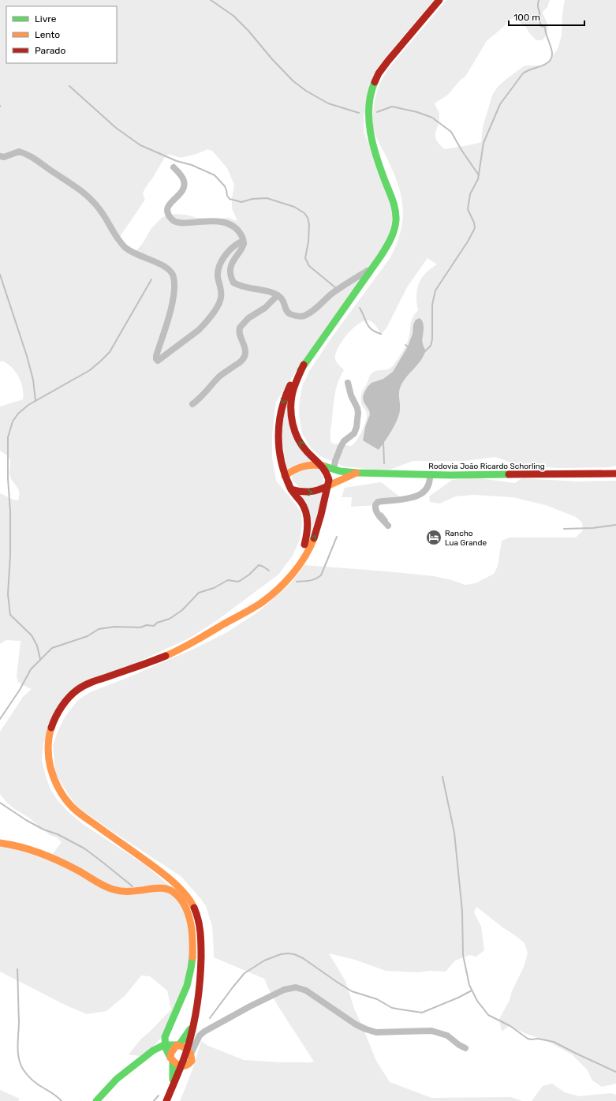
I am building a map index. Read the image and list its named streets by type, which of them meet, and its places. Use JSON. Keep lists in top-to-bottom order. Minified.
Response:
{"streets":{"main road":["Rodovia João Ricardo Schorling"]},"places":{"hotel":["Rancho Lua Grande"]},"legend":["Livre","Lento","Parado"],"scale_bar":"100 m"}
